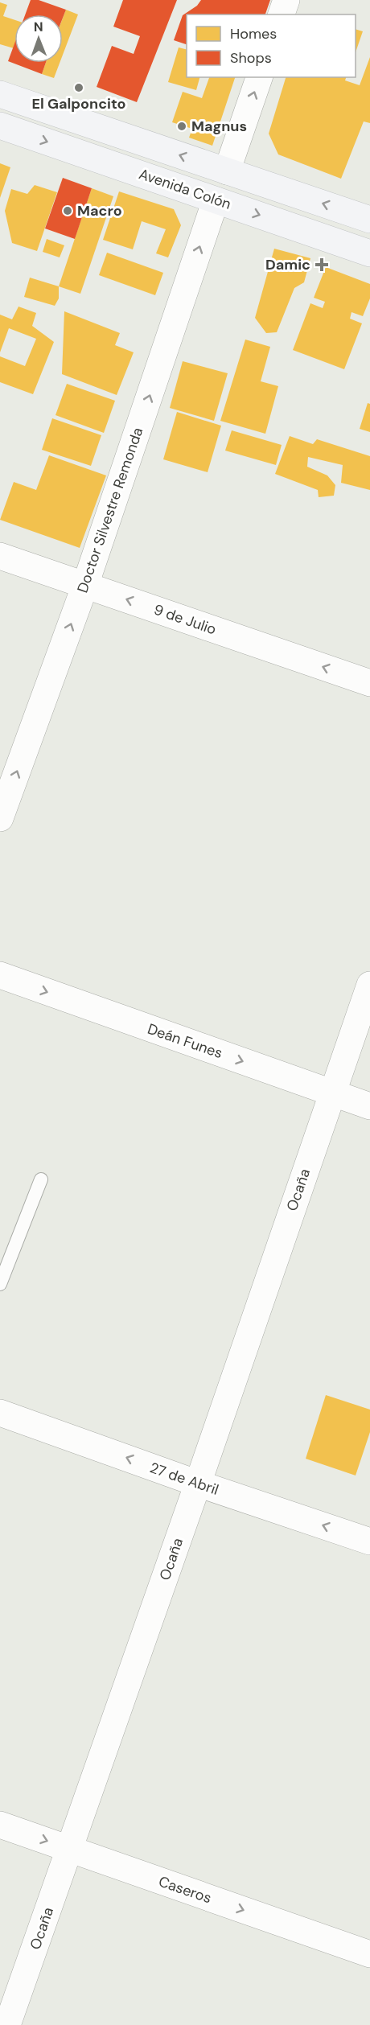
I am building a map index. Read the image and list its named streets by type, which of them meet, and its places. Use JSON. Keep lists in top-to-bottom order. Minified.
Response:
{"streets":{"main road":["Avenida Colón"],"street":["Doctor Silvestre Remonda","9 de Julio","Deán Funes","Ocaña","27 de Abril","Caseros"]},"crossings":[["Avenida Colón","Doctor Silvestre Remonda"],["Doctor Silvestre Remonda","9 de Julio"],["Deán Funes","Ocaña"],["Ocaña","27 de Abril"],["Ocaña","Caseros"]],"one_way":["Doctor Silvestre Remonda","9 de Julio","Deán Funes","27 de Abril","Caseros"],"places":{"other":["El Galponcito","Magnus","Macro"],"health":["Damic"]},"legend":["Homes","Shops"],"north":"top"}
